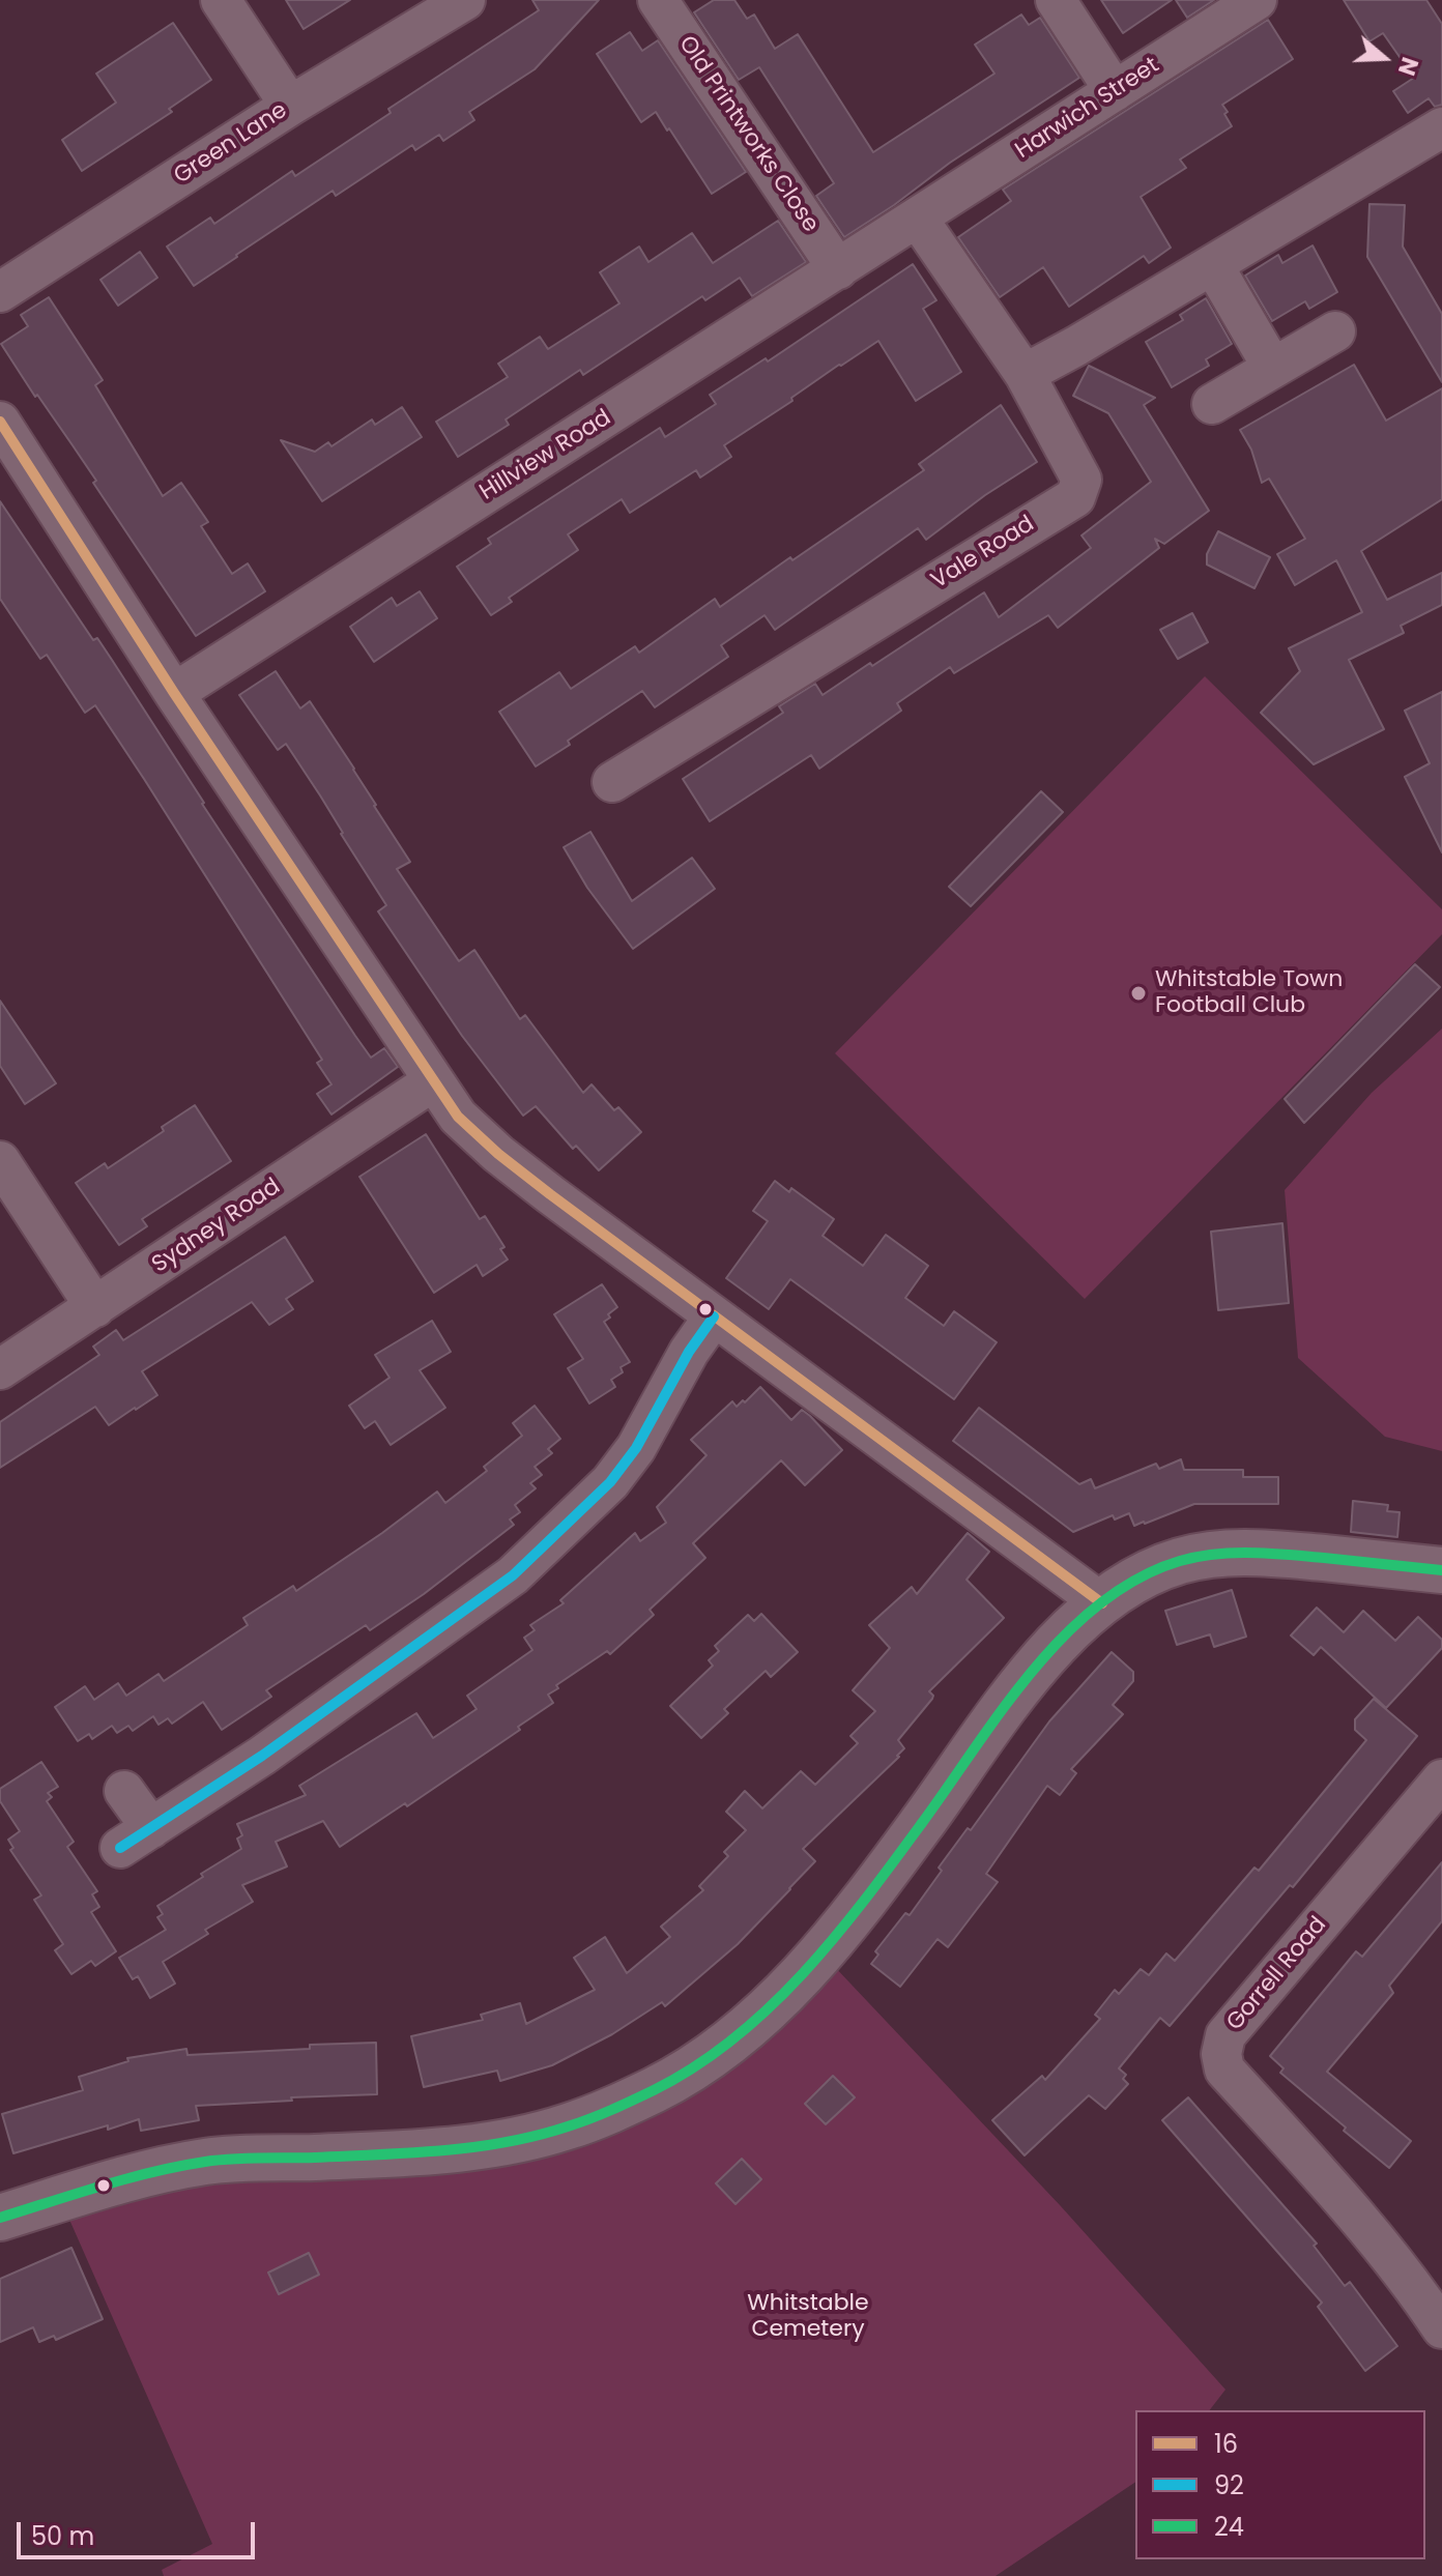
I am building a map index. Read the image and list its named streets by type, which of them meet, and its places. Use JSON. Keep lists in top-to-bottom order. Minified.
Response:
{"streets":{"street":["Harwich Street","Old Printworks Close","Green Lane","Hillview Road","Vale Road","Sydney Road","Gorrell Road"]},"crossings":[["Harwich Street","Hillview Road"],["Harwich Street","Vale Road"],["Old Printworks Close","Hillview Road"],["Hillview Road","Vale Road"]],"parks":["Whitstable Cemetery"],"places":["Whitstable Town Football Club"],"lines":["transit line 16","transit line 92","transit line 24"],"legend":["16","92","24"],"scale_bar":"50 m","north":"right"}
